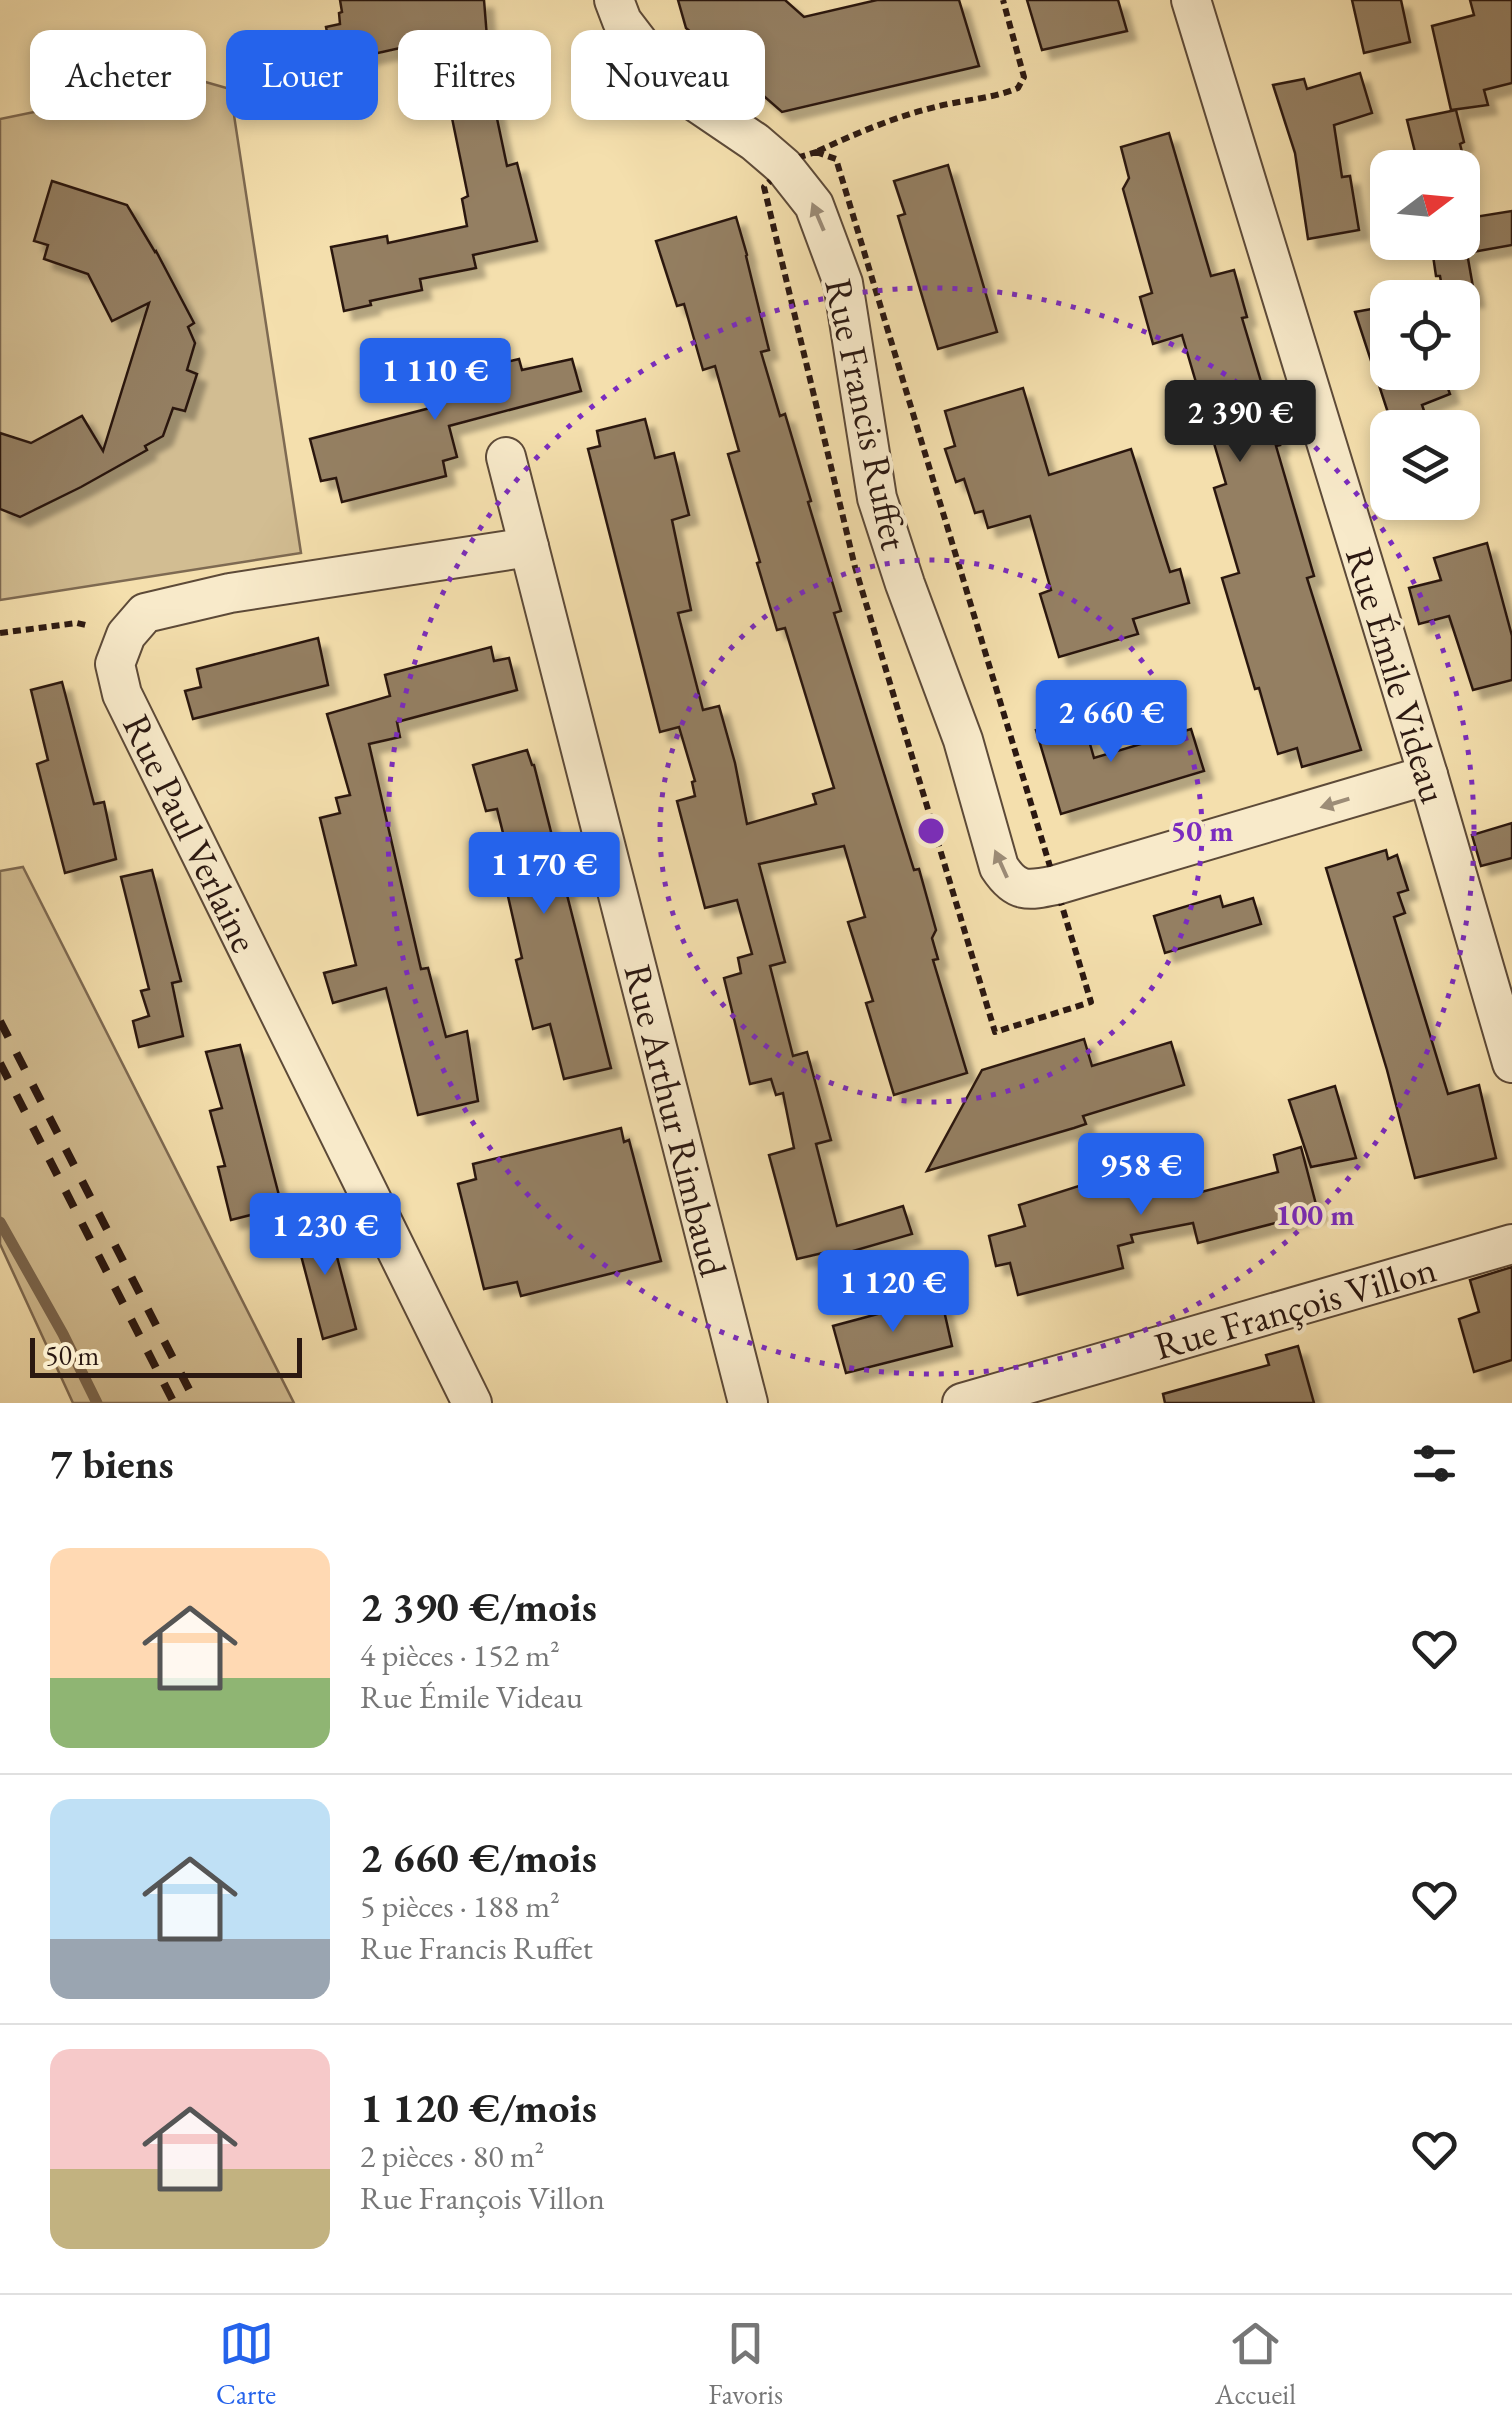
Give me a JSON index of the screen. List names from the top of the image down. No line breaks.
{"streets":{"street":["Rue Francis Ruffet","Rue Émile Videau","Rue Paul Verlaine","Rue Arthur Rimbaud","Rue François Villon"]},"crossings":[["Rue Francis Ruffet","Rue Émile Videau"]],"scale_bar":"50 m","north":"right","page":{"chip":["Acheter","Louer","Filtres","Nouveau"],"price":["1 110 €","2 390 €","2 660 €","1 170 €","958 €","1 230 €","1 120 €"],"scale":"50 m","heading":"7 biens","list":[{"name":"2 390 €/mois","note":"4 pièces · 152 m² · Rue Émile Videau"},{"name":"2 660 €/mois","note":"5 pièces · 188 m² · Rue Francis Ruffet"},{"name":"1 120 €/mois","note":"2 pièces · 80 m² · Rue François Villon"}],"tabs":["Carte","Favoris","Accueil"]},"rings":["50 m","100 m"]}
